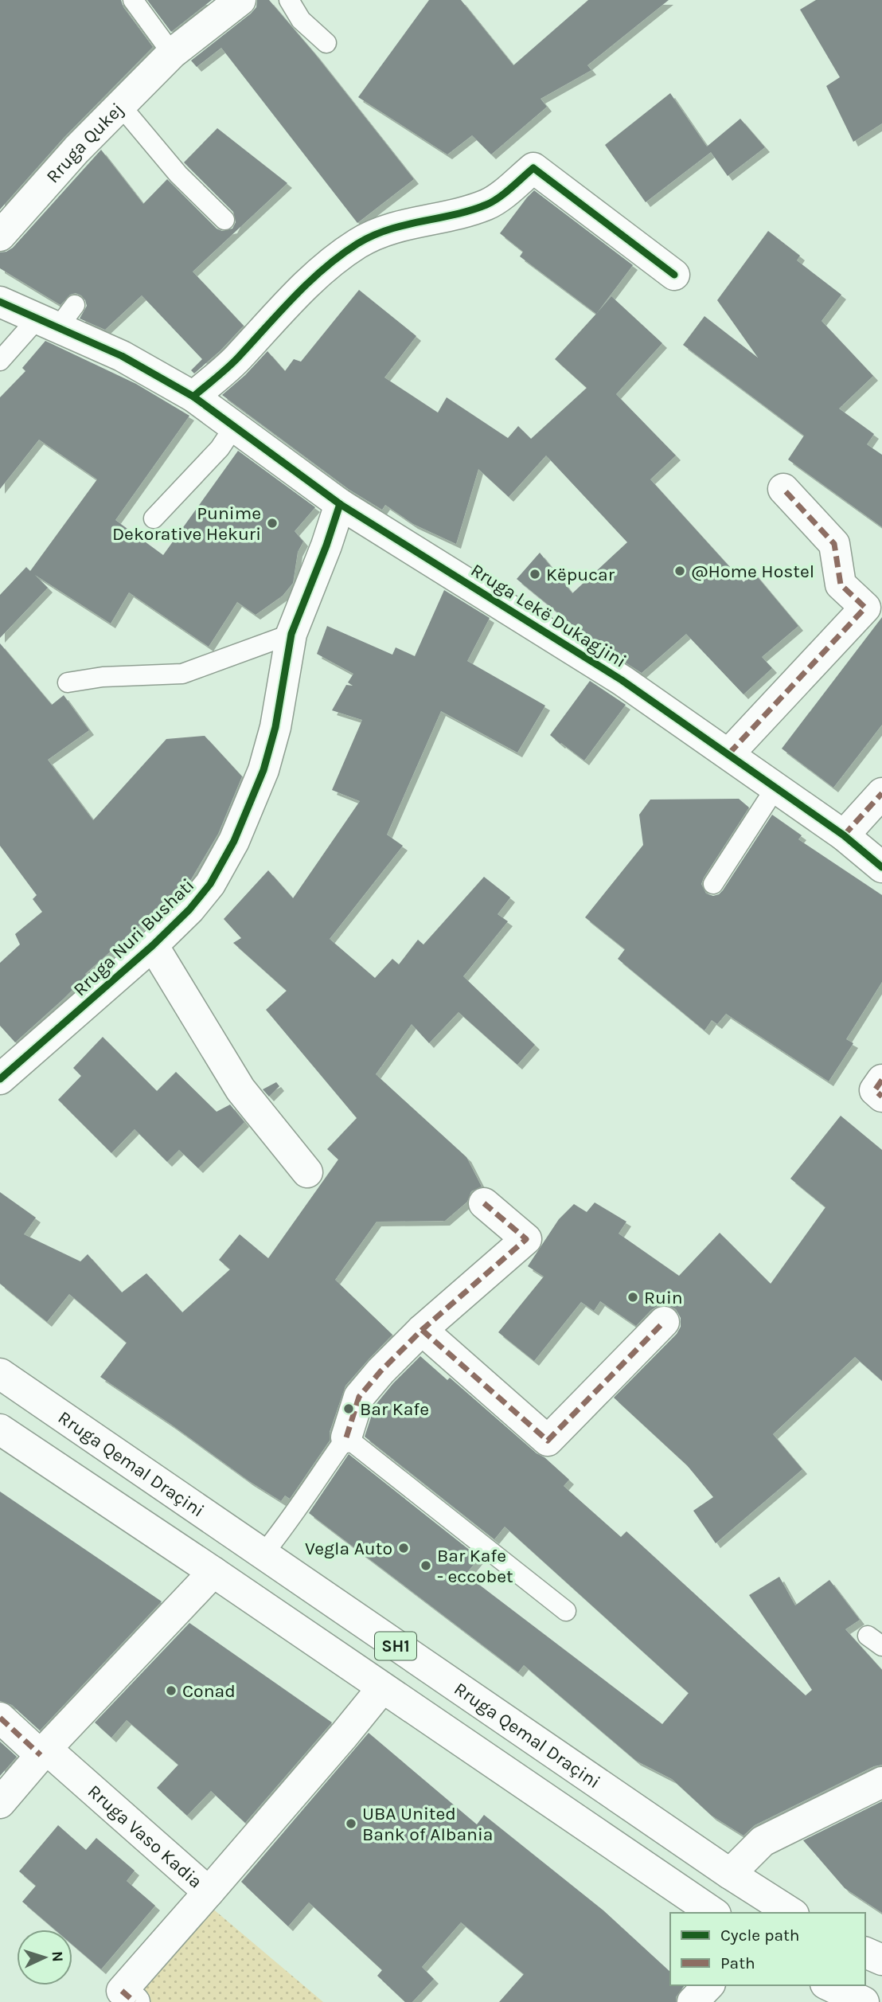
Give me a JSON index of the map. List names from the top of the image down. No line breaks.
{"streets":{"street":["Rruga Qukej","Rruga Lekë Dukagjini","Rruga Nuri Bushati","Rruga Qemal Draçini","SH1","Rruga Vaso Kadia"]},"crossings":[["Rruga Lekë Dukagjini","Rruga Nuri Bushati"]],"places":["Punime Dekorative Hekuri","@Home Hostel","Këpucar","Ruin","Bar Kafe","Vegla Auto","Bar Kafe - eccobet","Conad","UBA United Bank of Albania"],"legend":["Cycle path","Path"],"north":"right"}
